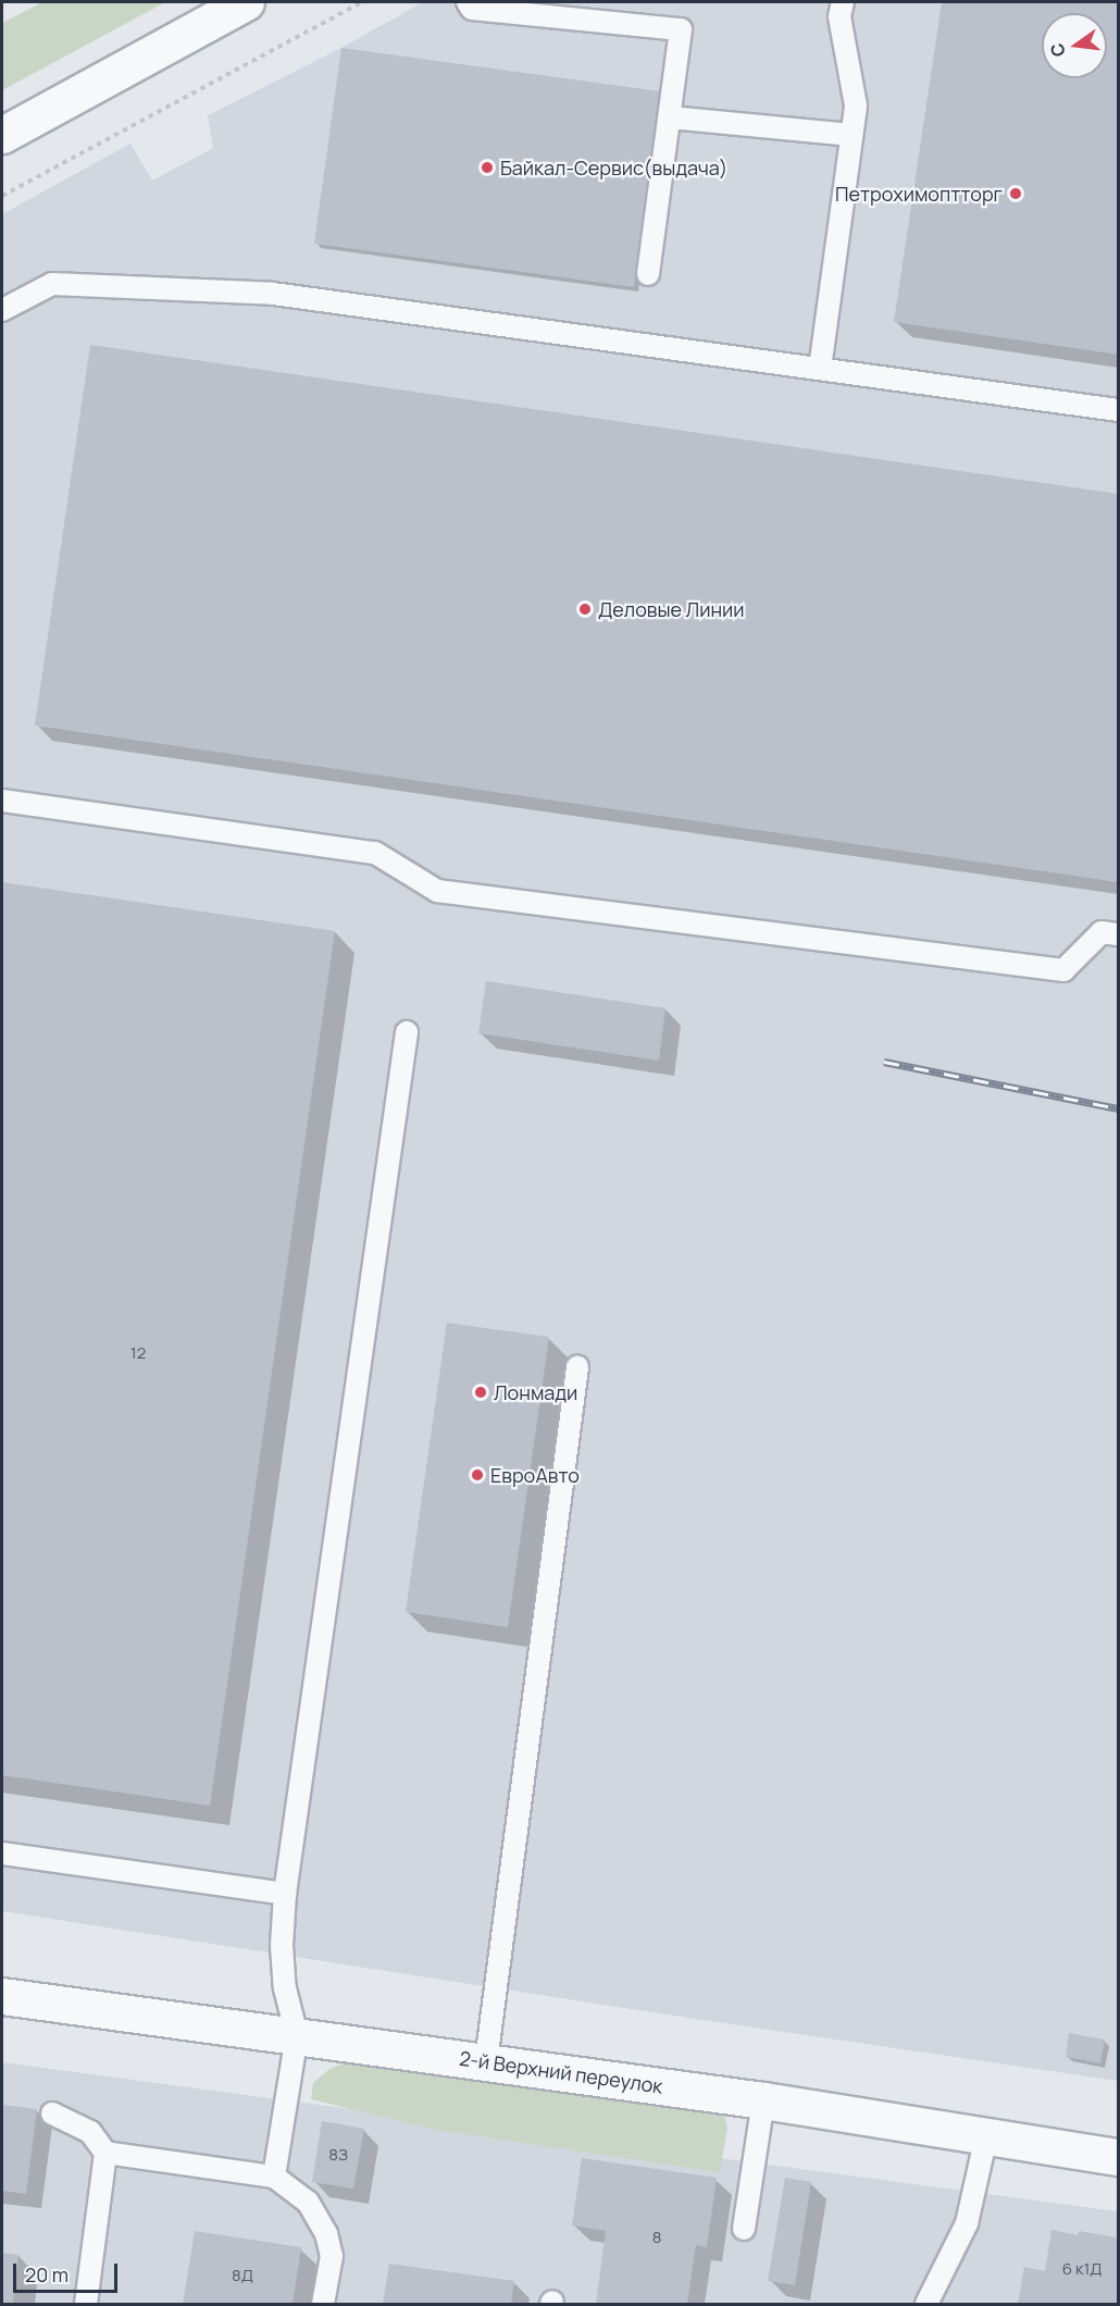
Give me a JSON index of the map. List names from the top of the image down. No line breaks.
{"streets":{"street":["2-й Верхний переулок"]},"places":["Байкал-Сервис(выдача)","Петрохимоптторг","Деловые Линии","Лонмади","ЕвроАвто"],"house_numbers":["12","8З","8","6 к1Д","8Д"],"scale_bar":"20 m","north":"left"}
